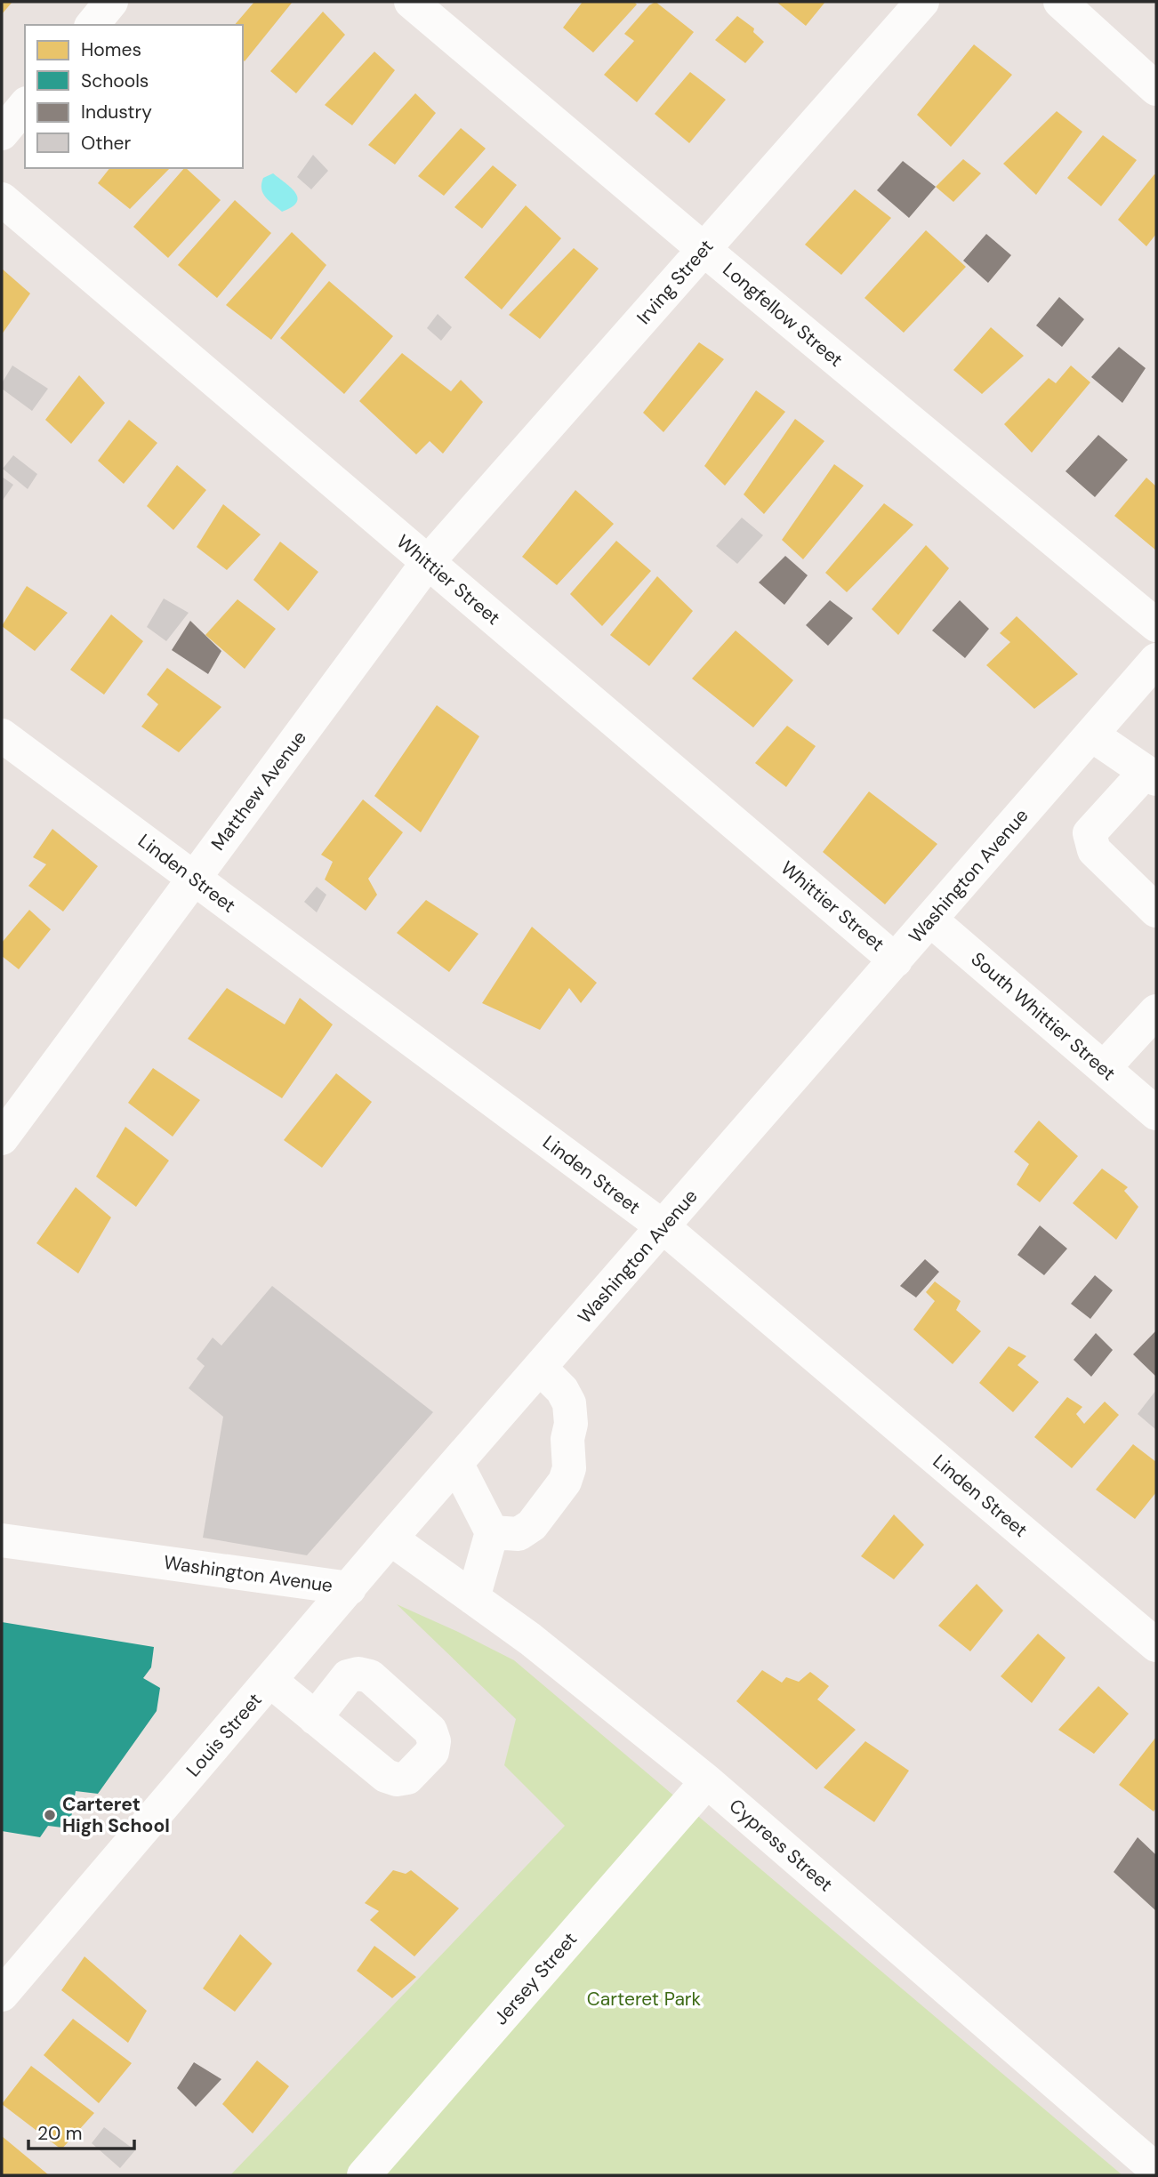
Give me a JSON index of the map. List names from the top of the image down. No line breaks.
{"streets":{"street":["Irving Street","Longfellow Street","Whittier Street","Matthew Avenue","Linden Street","Washington Avenue","South Whittier Street","Louis Street","Cypress Street","Jersey Street"]},"crossings":[["Irving Street","Longfellow Street"],["Irving Street","Whittier Street"],["Irving Street","Matthew Avenue"],["Whittier Street","Matthew Avenue"],["Whittier Street","Washington Avenue"],["Matthew Avenue","Linden Street"],["Linden Street","Washington Avenue"],["Washington Avenue","South Whittier Street"],["Washington Avenue","Louis Street"],["Washington Avenue","Cypress Street"],["Cypress Street","Jersey Street"]],"parks":["Carteret Park"],"places":["Carteret High School"],"legend":["Homes","Schools","Industry","Other"],"scale_bar":"20 m"}
